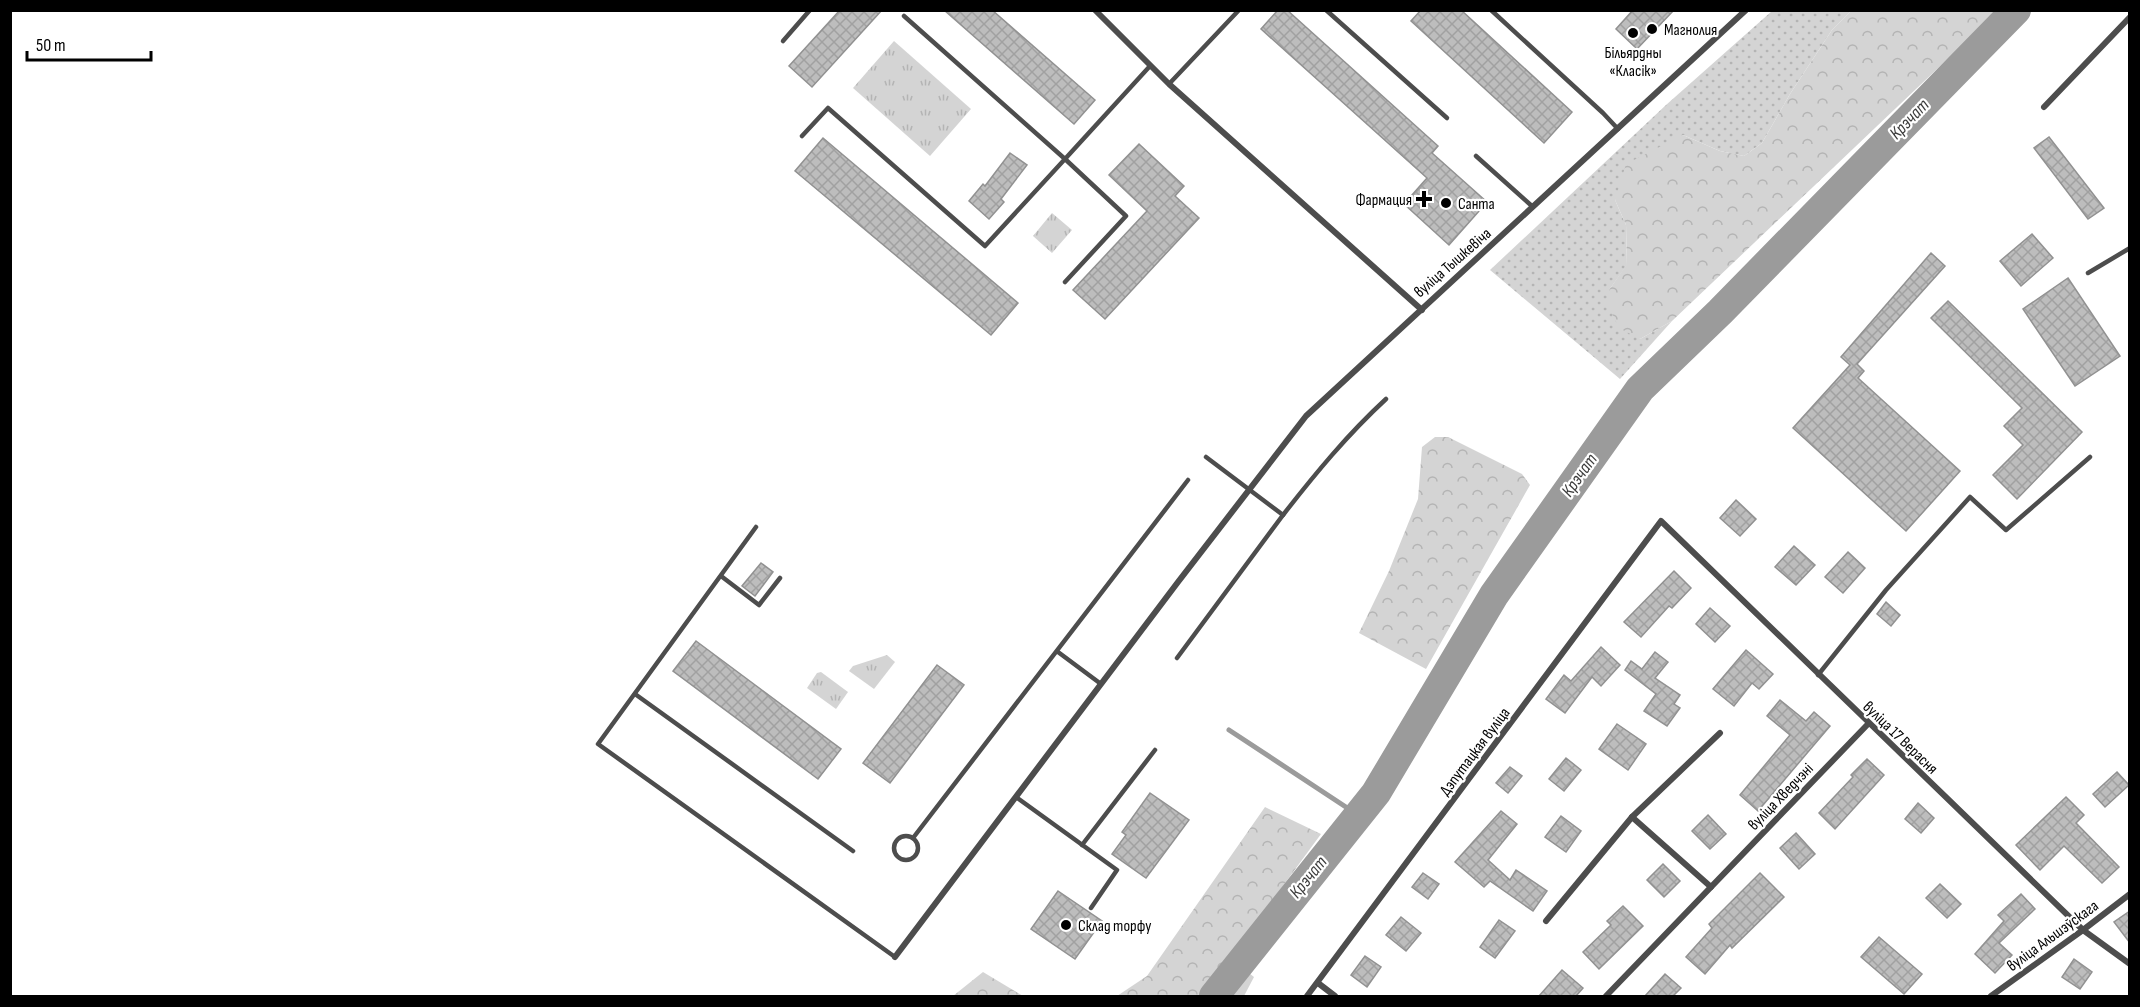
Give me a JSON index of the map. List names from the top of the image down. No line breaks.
{"streets":{"street":["вуліца Тышкевіча","вуліца 17 Верасня","Дэпутацкая вуліца","вуліца Хведчэні","вуліца Альшэўскага"]},"crossings":[["вуліца 17 Верасня","Дэпутацкая вуліца"],["вуліца 17 Верасня","вуліца Хведчэні"],["вуліца 17 Верасня","вуліца Альшэўскага"]],"water":["Крэчат"],"places":{"other":["Магнолия","Більярдны «Класік»","Санта","Склад торфу"],"health":["Фармация"]},"scale_bar":"50 m"}
